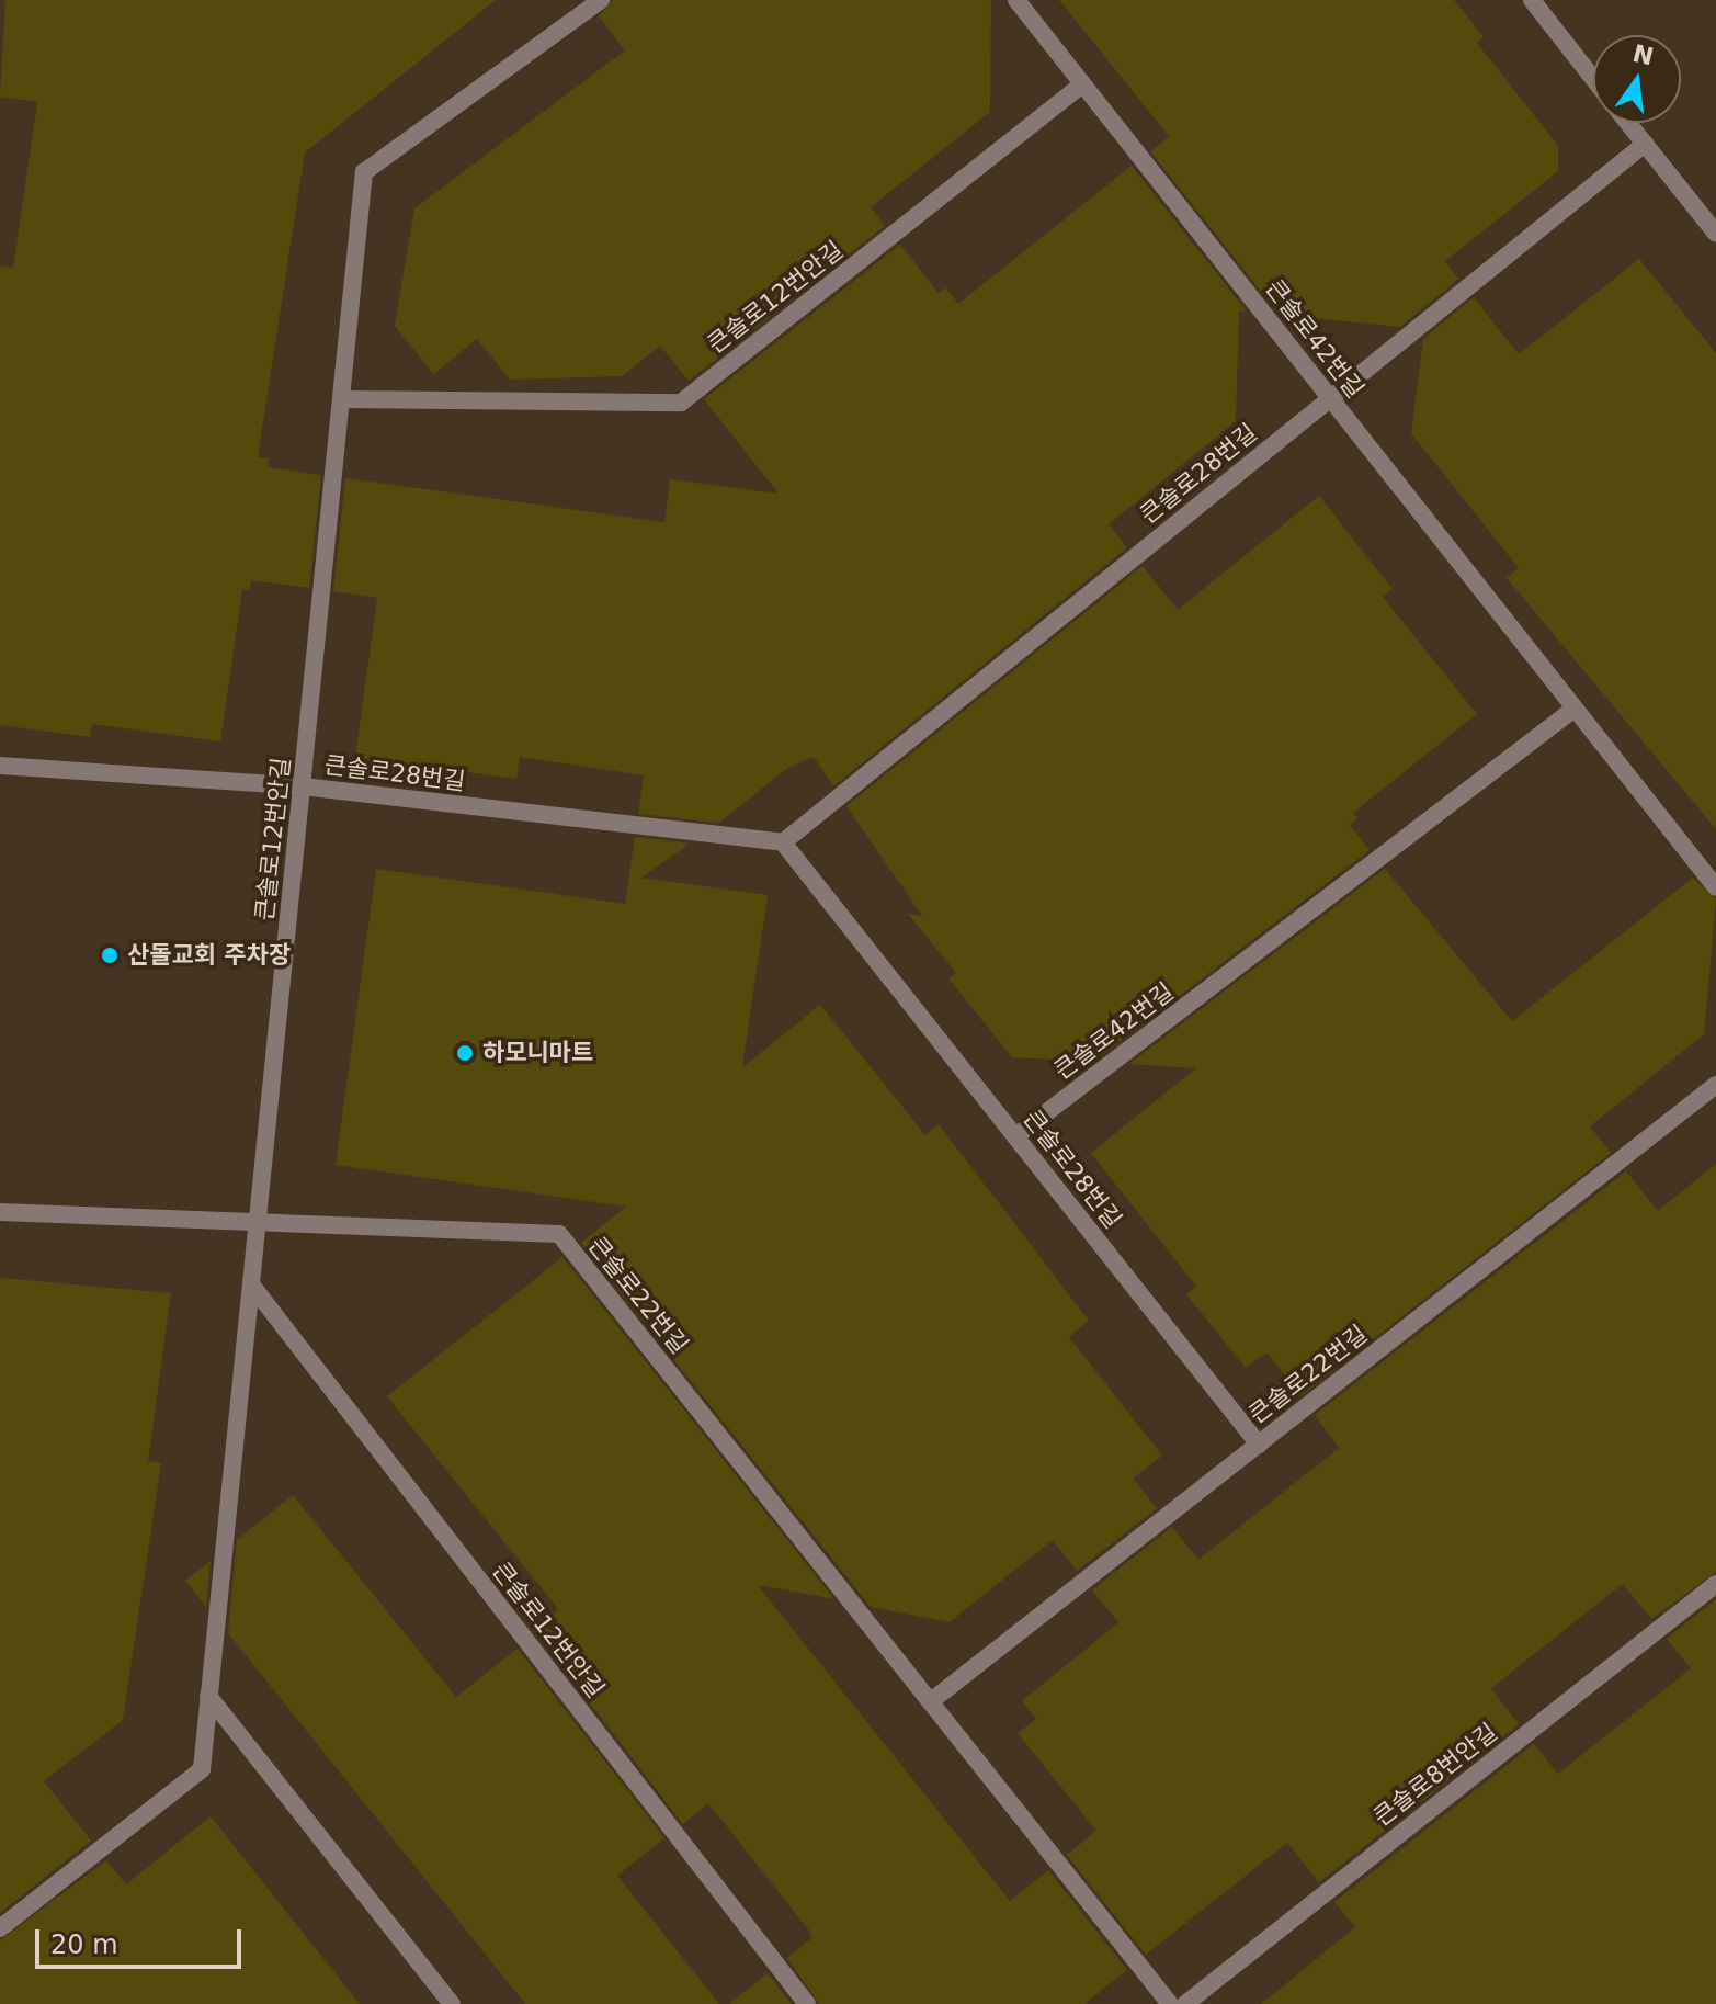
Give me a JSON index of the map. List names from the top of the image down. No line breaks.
{"streets":{"street":["큰솔로12번안길","큰솔로42번길","큰솔로28번길","큰솔로22번길","큰솔로8번안길"]},"crossings":[["큰솔로12번안길","큰솔로42번길"],["큰솔로12번안길","큰솔로28번길"],["큰솔로12번안길","큰솔로22번길"],["큰솔로42번길","큰솔로28번길"],["큰솔로28번길","큰솔로22번길"]],"places":["산돌교회 주차장","하모니마트"],"scale_bar":"20 m","north":"top"}
